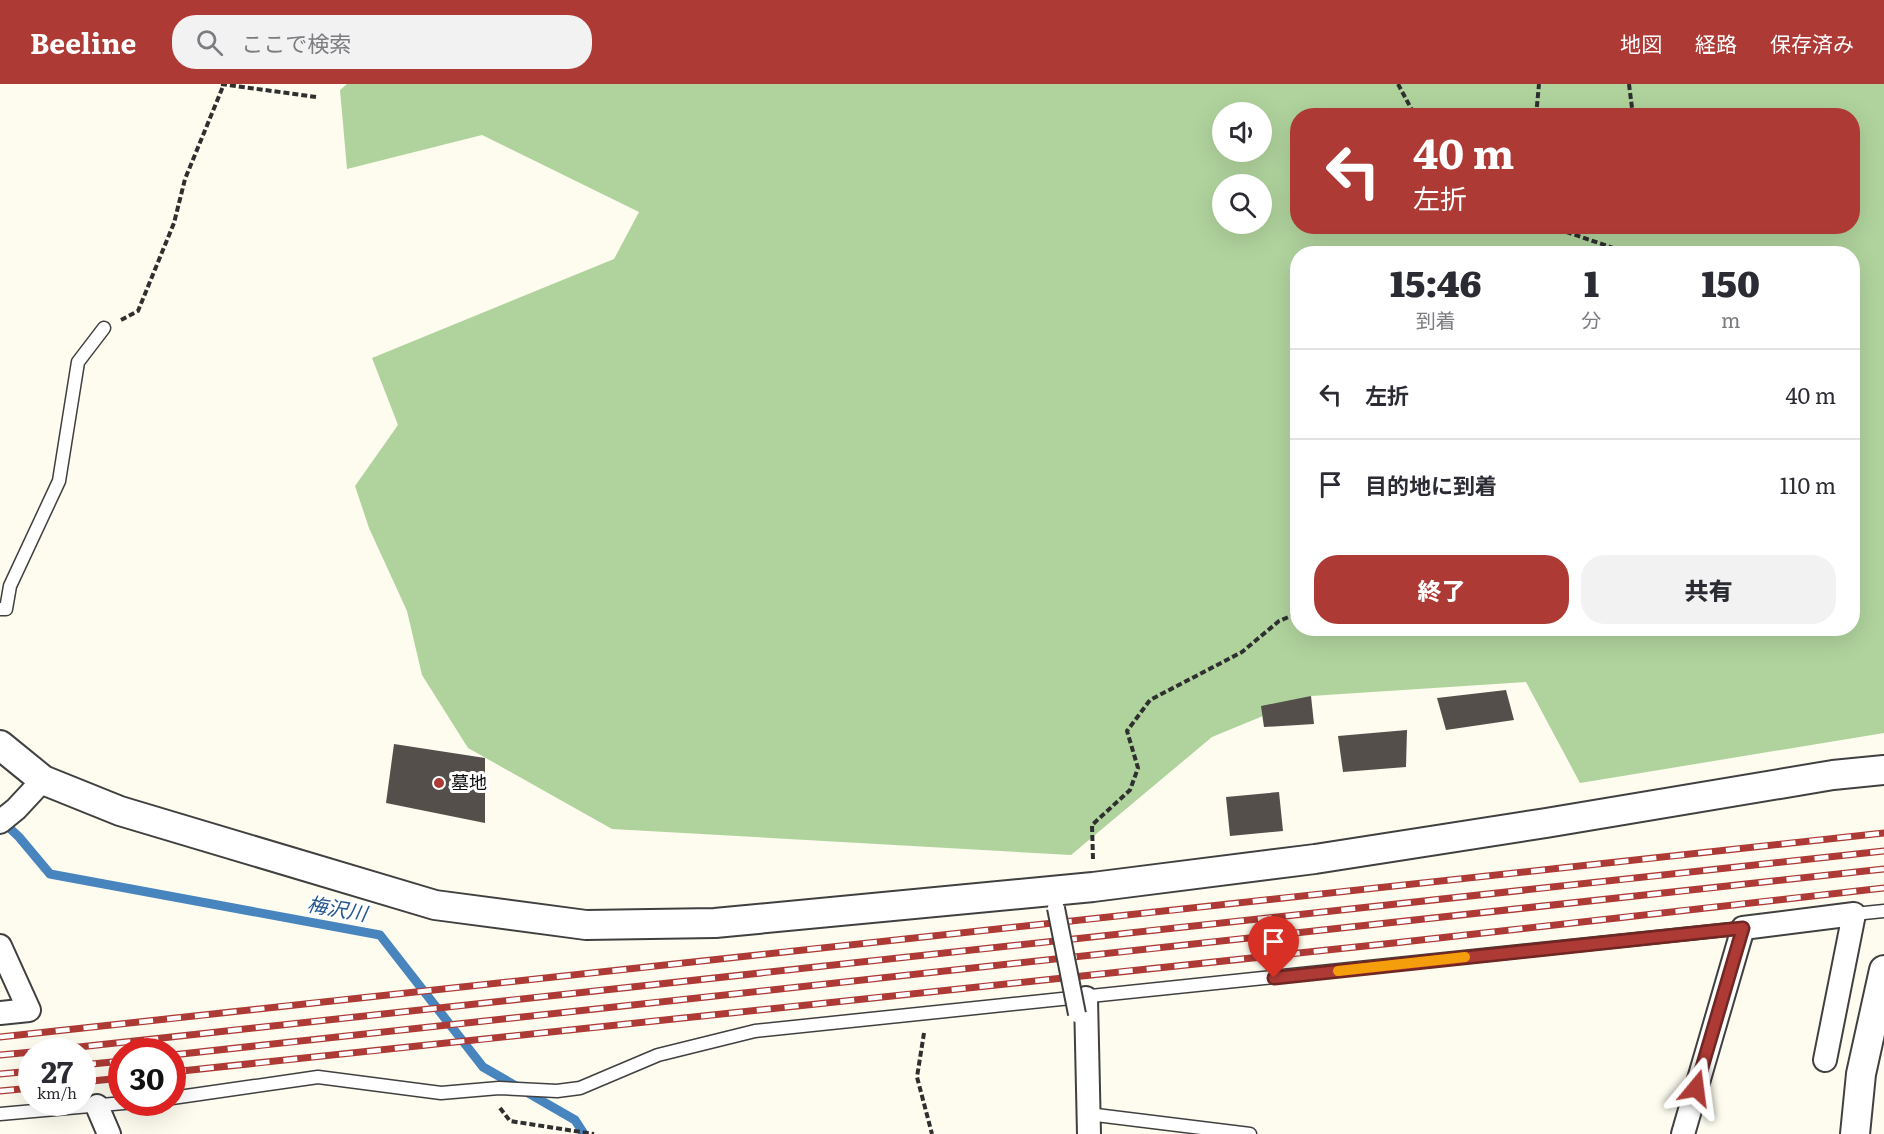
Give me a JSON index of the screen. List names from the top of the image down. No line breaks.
{"water":["梅沢川"],"places":["墓地"],"page":{"header":"Beeline","search":"ここで検索","nav":["地図","経路","保存済み"],"turn":["40 m","左折"],"eta":["15:46","到着","1","分","150","m"],"list":[{"name":"左折","value":"40 m"},{"name":"目的地に到着","value":"110 m"}],"buttons":["終了","共有"],"speed":"27 km/h","limit":"30"}}
